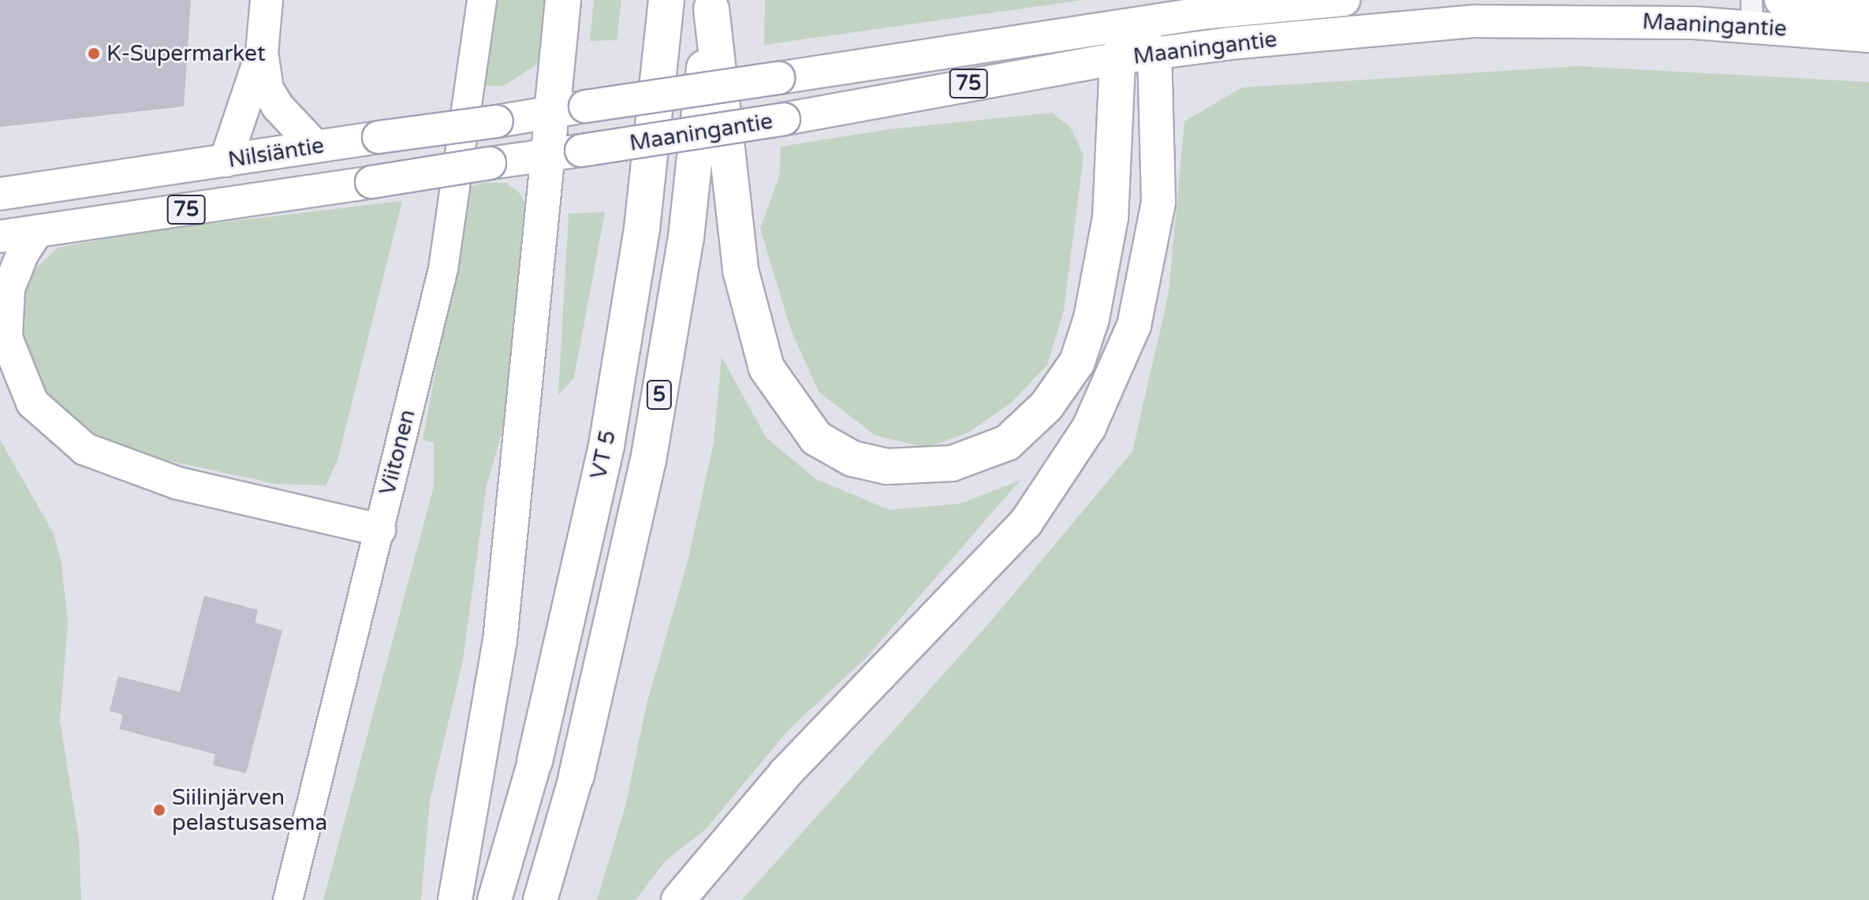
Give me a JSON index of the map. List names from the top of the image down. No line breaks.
{"streets":{"highway":["5","VT 5"],"main road":["Maaningantie","75","Nilsiäntie","Viitonen"]},"crossings":[["Maaningantie","Nilsiäntie"]],"places":["K-Supermarket","Siilinjärven pelastusasema"]}
